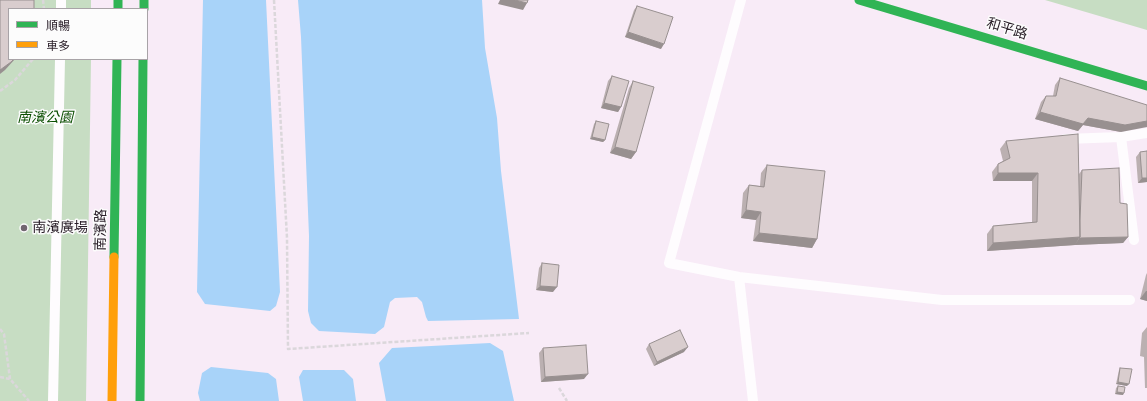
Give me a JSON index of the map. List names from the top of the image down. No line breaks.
{"streets":{"main road":["和平路","南濱路"]},"parks":["南濱公園"],"places":["南濱廣場"],"legend":["順暢","車多"]}
